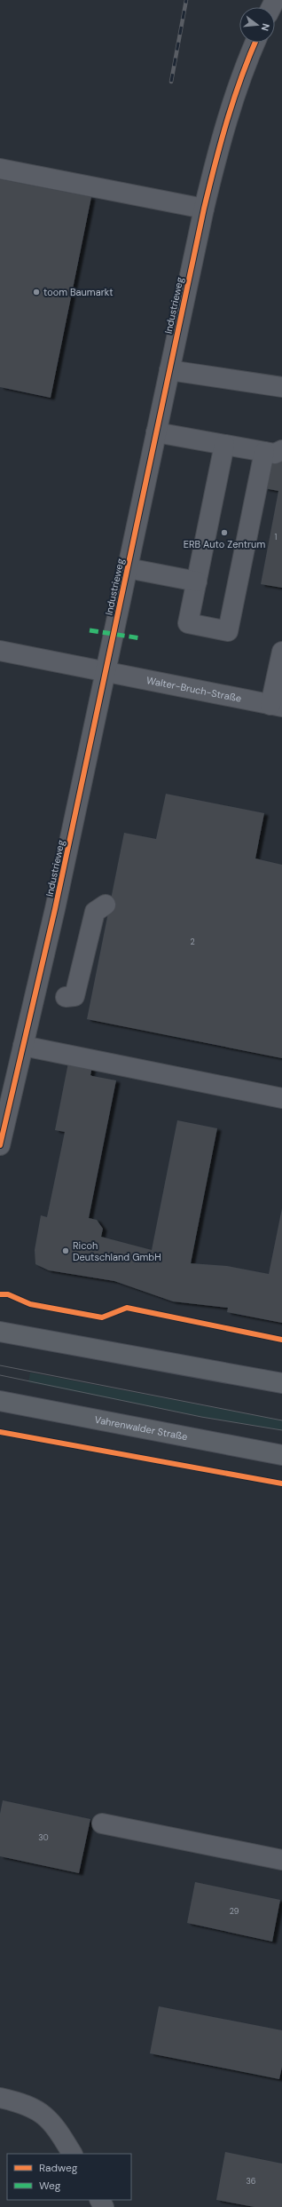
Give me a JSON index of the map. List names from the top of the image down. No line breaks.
{"streets":{"main road":["Vahrenwalder Straße"],"street":["Industrieweg","Walter-Bruch-Straße"]},"crossings":[["Industrieweg","Walter-Bruch-Straße"]],"places":["toom Baumarkt","ERB Auto Zentrum","Ricoh Deutschland GmbH"],"house_numbers":["1","2","30","29","36"],"legend":["Radweg","Weg"],"north":"right"}
